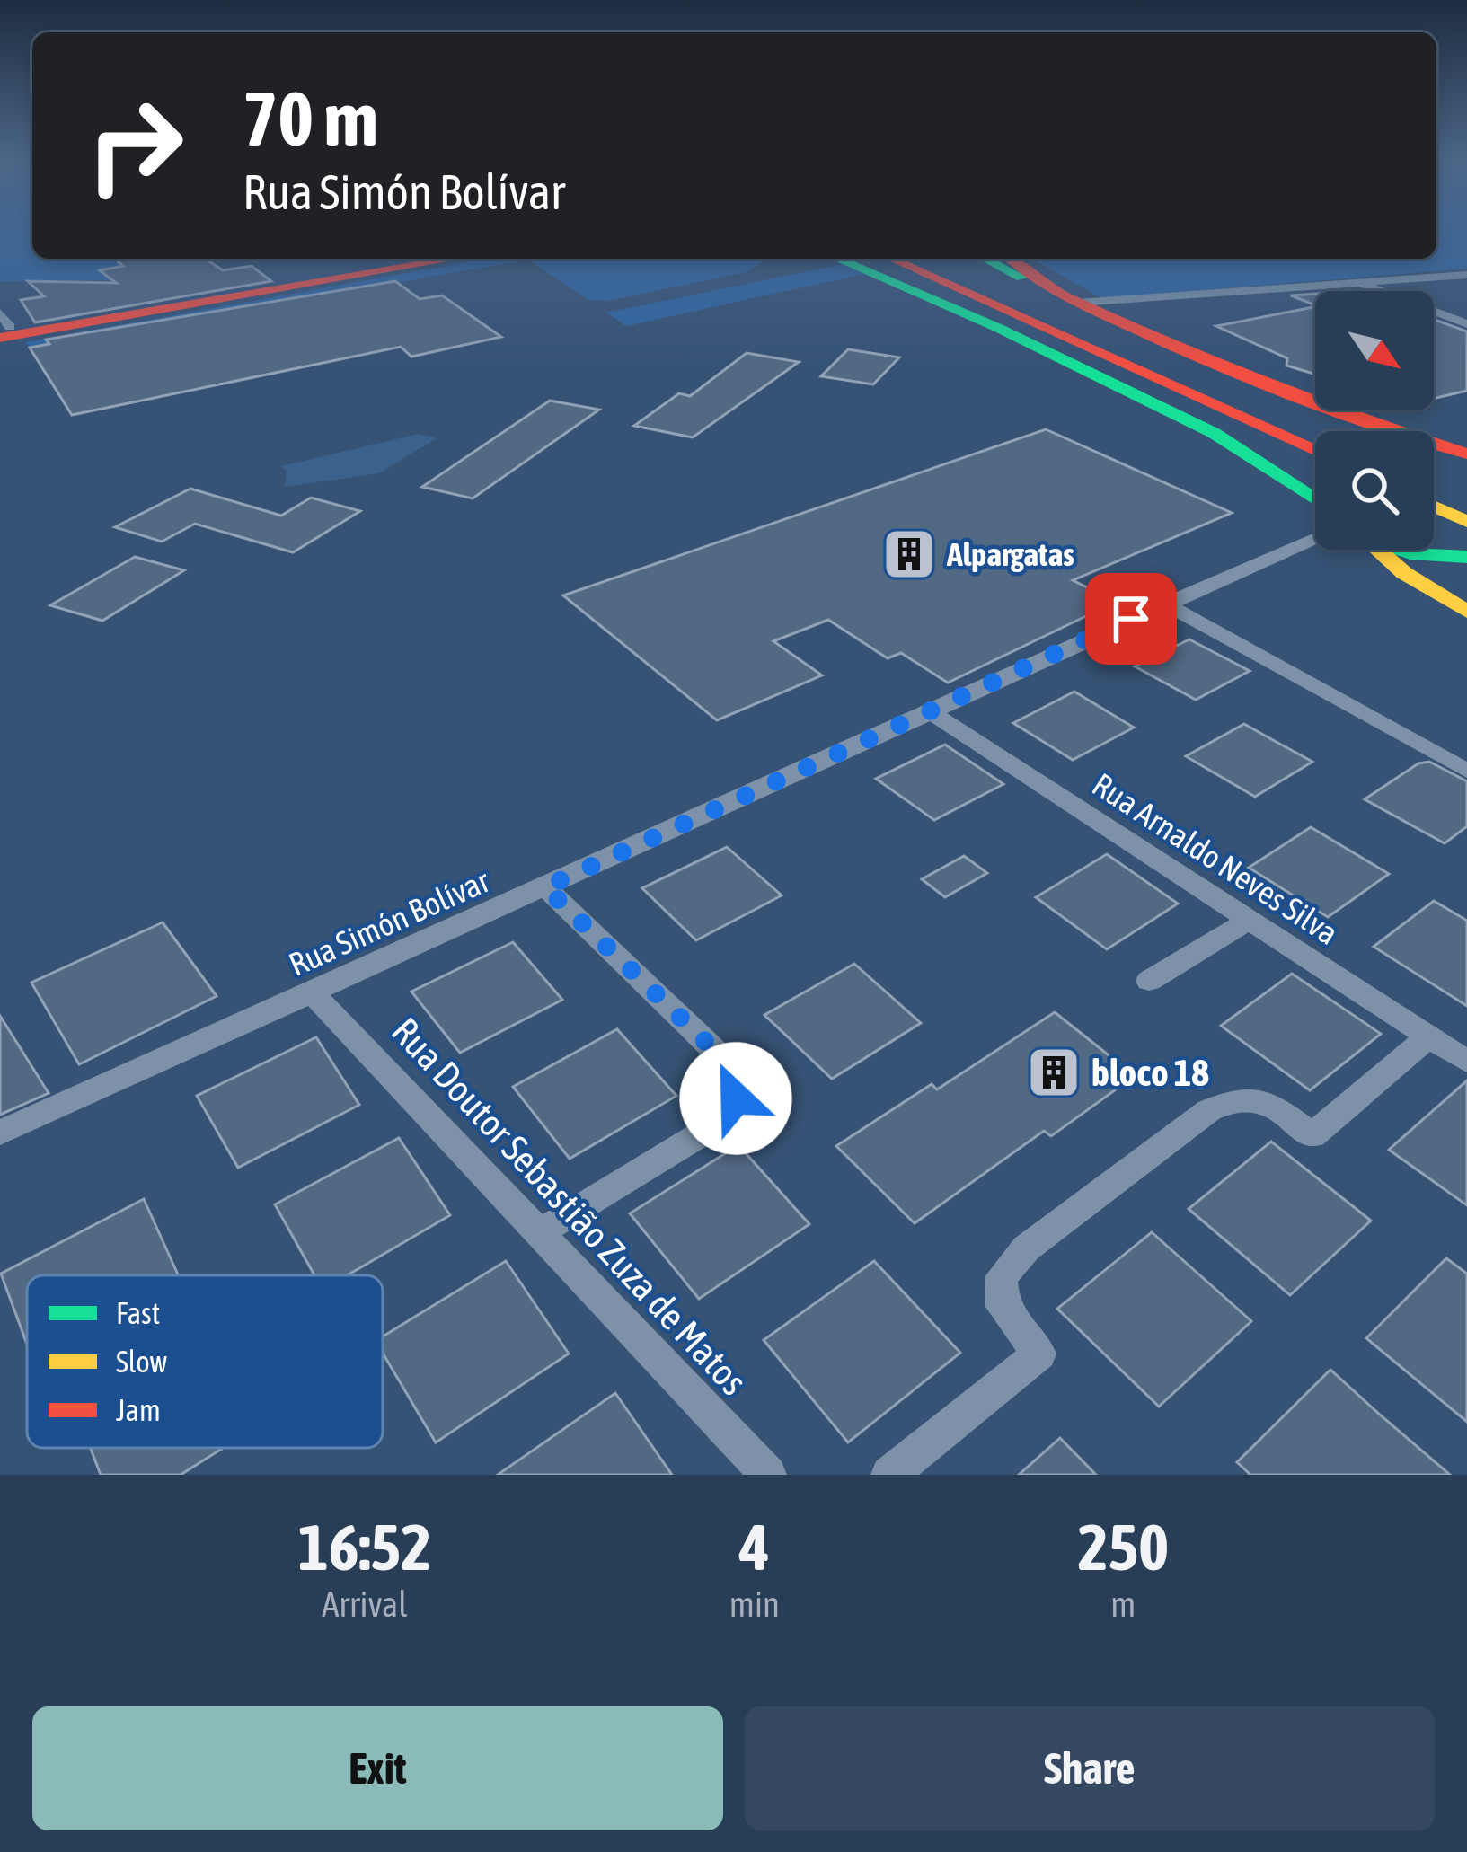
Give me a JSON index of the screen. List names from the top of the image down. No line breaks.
{"streets":{"street":["Rua Arnaldo Neves Silva","Rua Simón Bolívar","Rua Doutor Sebastião Zuza de Matos"]},"crossings":[["Rua Arnaldo Neves Silva","Rua Simón Bolívar"],["Rua Simón Bolívar","Rua Doutor Sebastião Zuza de Matos"]],"places":{"building":["Alpargatas","bloco 18"]},"legend":["Fast","Slow","Jam"],"north":"bottom right","page":{"turn":["70 m","Rua Simón Bolívar"],"eta":["16:52","Arrival","4","min","250","m"],"buttons":["Exit","Share"]}}
